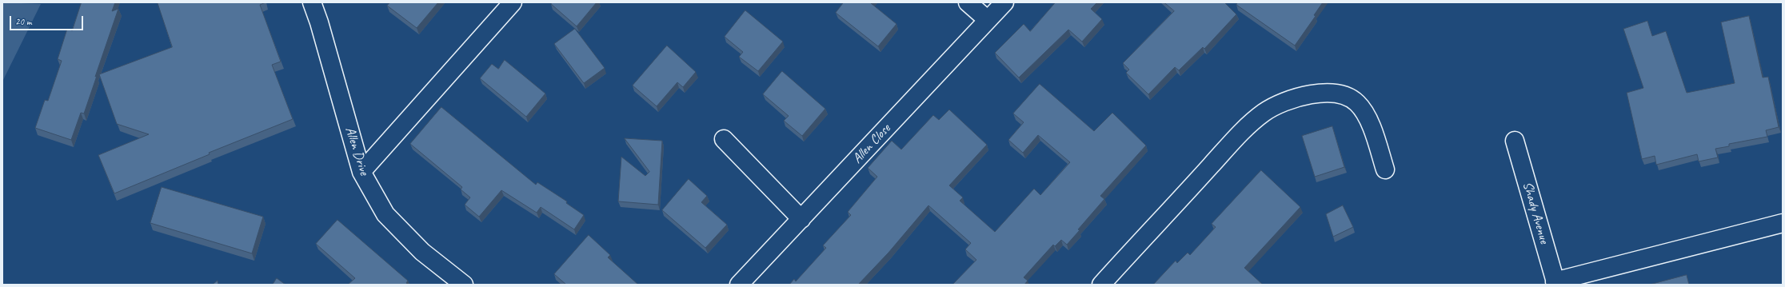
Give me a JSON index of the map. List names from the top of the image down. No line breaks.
{"streets":{"street":["Allen Close","Allen Drive","Shady Avenue"]},"scale_bar":"20 m"}
